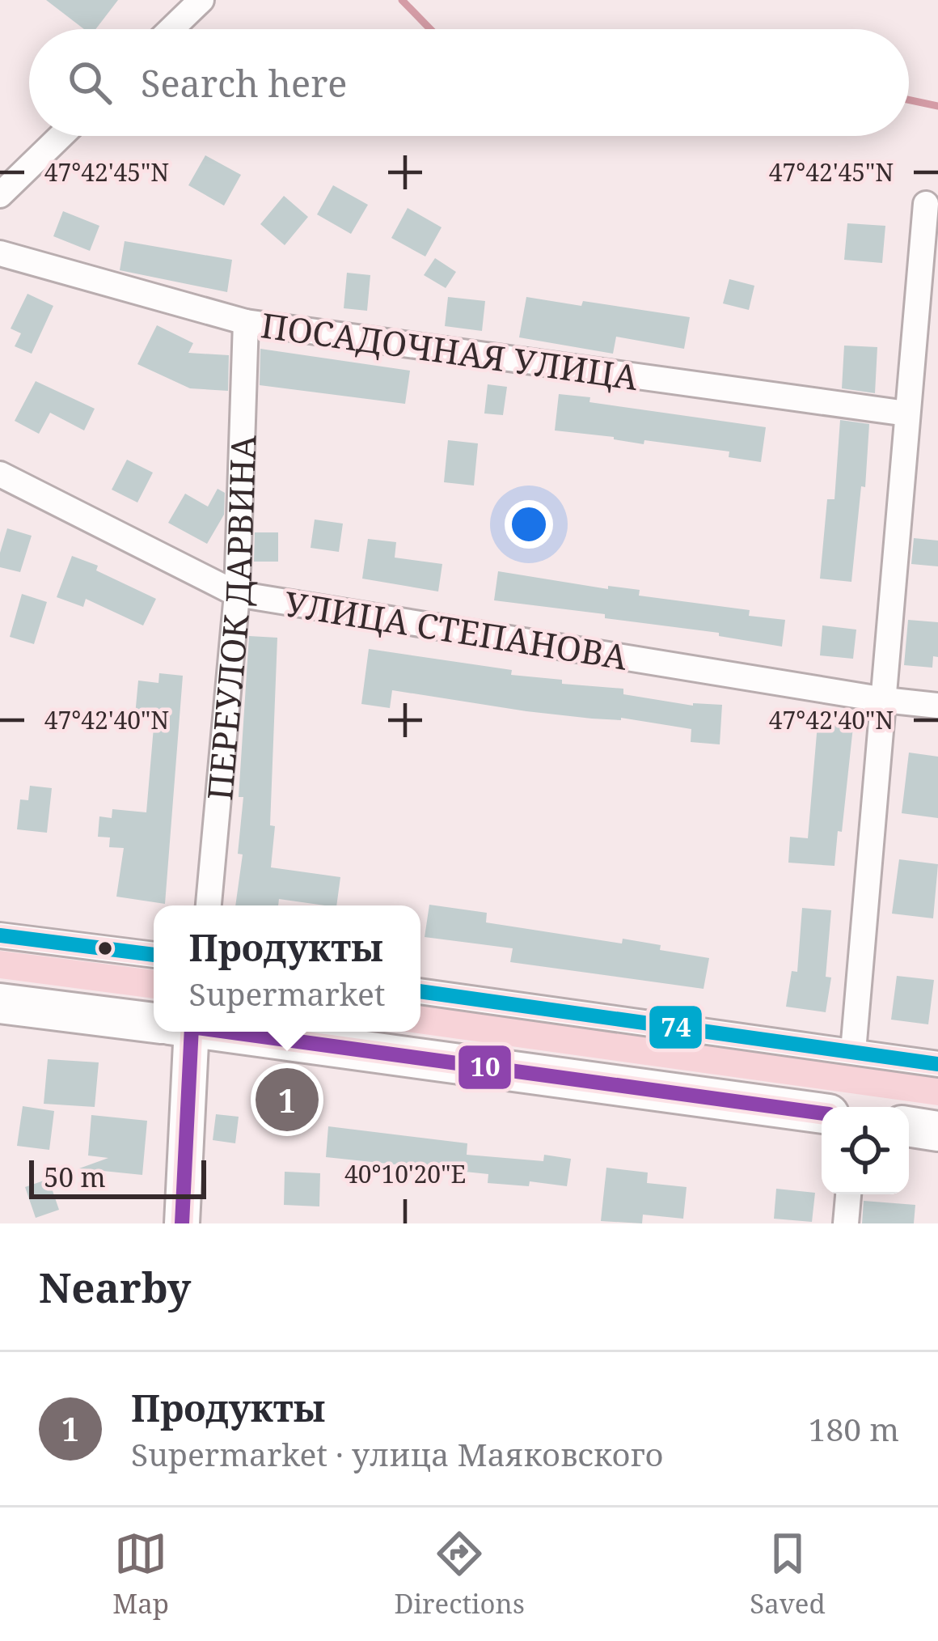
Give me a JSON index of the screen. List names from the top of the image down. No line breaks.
{"streets":{"street":["ПОСАДОЧНАЯ УЛИЦА","ПЕРЕУЛОК ДАРВИНА","УЛИЦА СТЕПАНОВА"]},"crossings":[["ПОСАДОЧНАЯ УЛИЦА","ПЕРЕУЛОК ДАРВИНА"],["ПЕРЕУЛОК ДАРВИНА","УЛИЦА СТЕПАНОВА"]],"lines":["transit line 74","transit line 10"],"scale_bar":"50 m","page":{"search":"Search here","popup":["Продукты","Supermarket"],"pins":"1","scale":"50 m","heading":"Nearby","list":[{"mark":"1","name":"Продукты","note":"Supermarket · улица Маяковского","value":"180 m"}],"nav":["Map","Directions","Saved"]},"coordinates":["47°42'45\"N","47°42'40\"N","40°10'20\"E"]}
